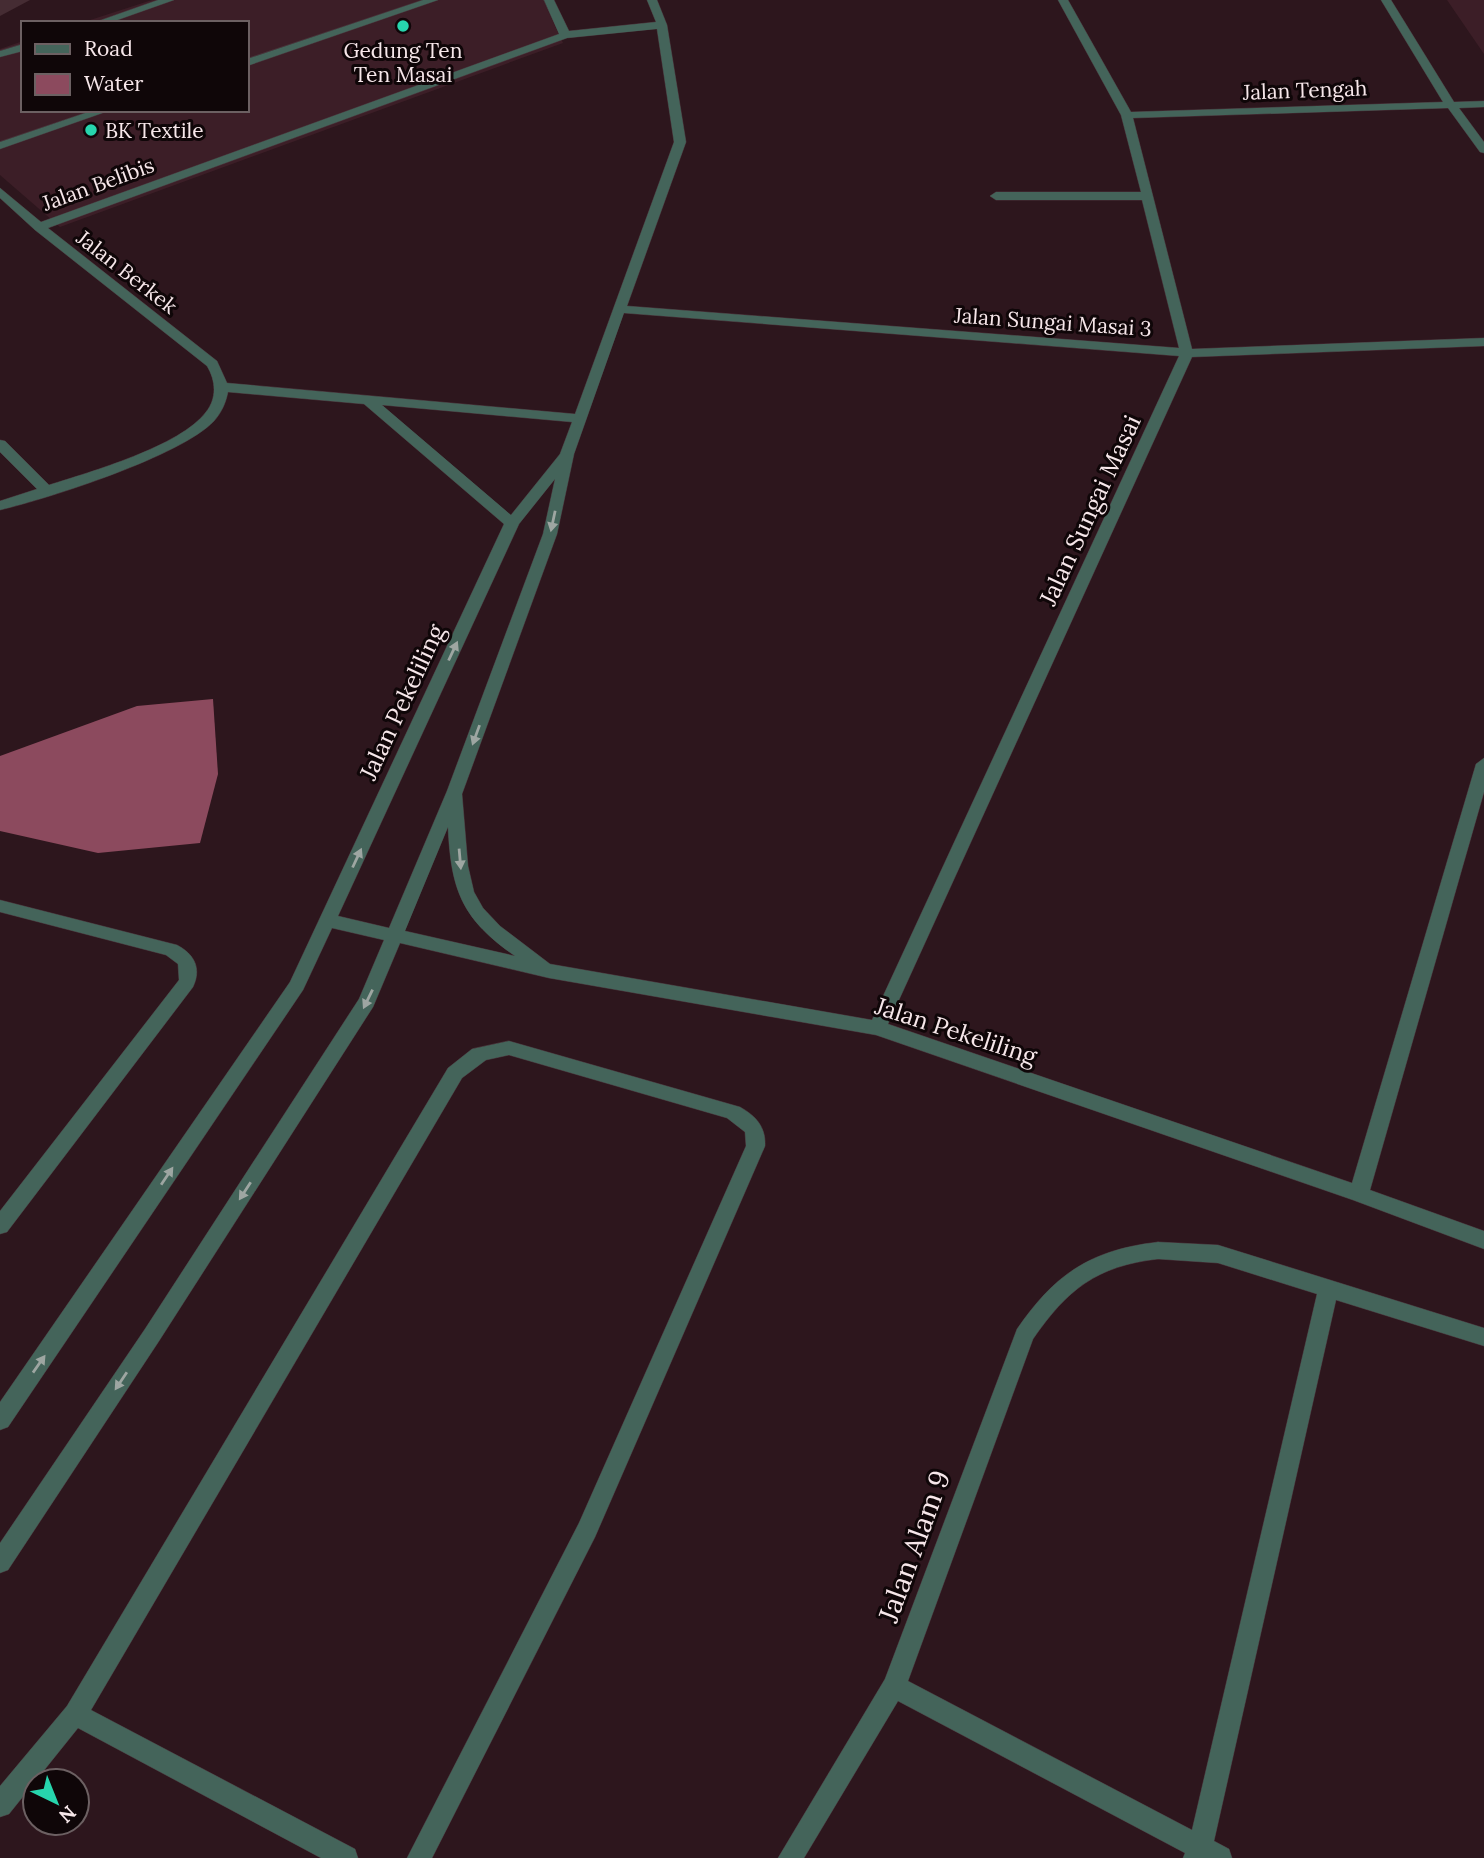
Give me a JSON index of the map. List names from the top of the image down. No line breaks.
{"streets":{"street":["Jalan Tengah","Jalan Belibis","Jalan Berkek","Jalan Sungai Masai 3","Jalan Sungai Masai","Jalan Pekeliling","Jalan Alam 9"]},"crossings":[["Jalan Belibis","Jalan Berkek"],["Jalan Belibis","Jalan Pekeliling"],["Jalan Sungai Masai 3","Jalan Sungai Masai"],["Jalan Sungai Masai 3","Jalan Pekeliling"],["Jalan Sungai Masai","Jalan Pekeliling"]],"places":["Gedung Ten Ten Masai","BK Textile"],"legend":["Road","Water"],"north":"bottom right"}
